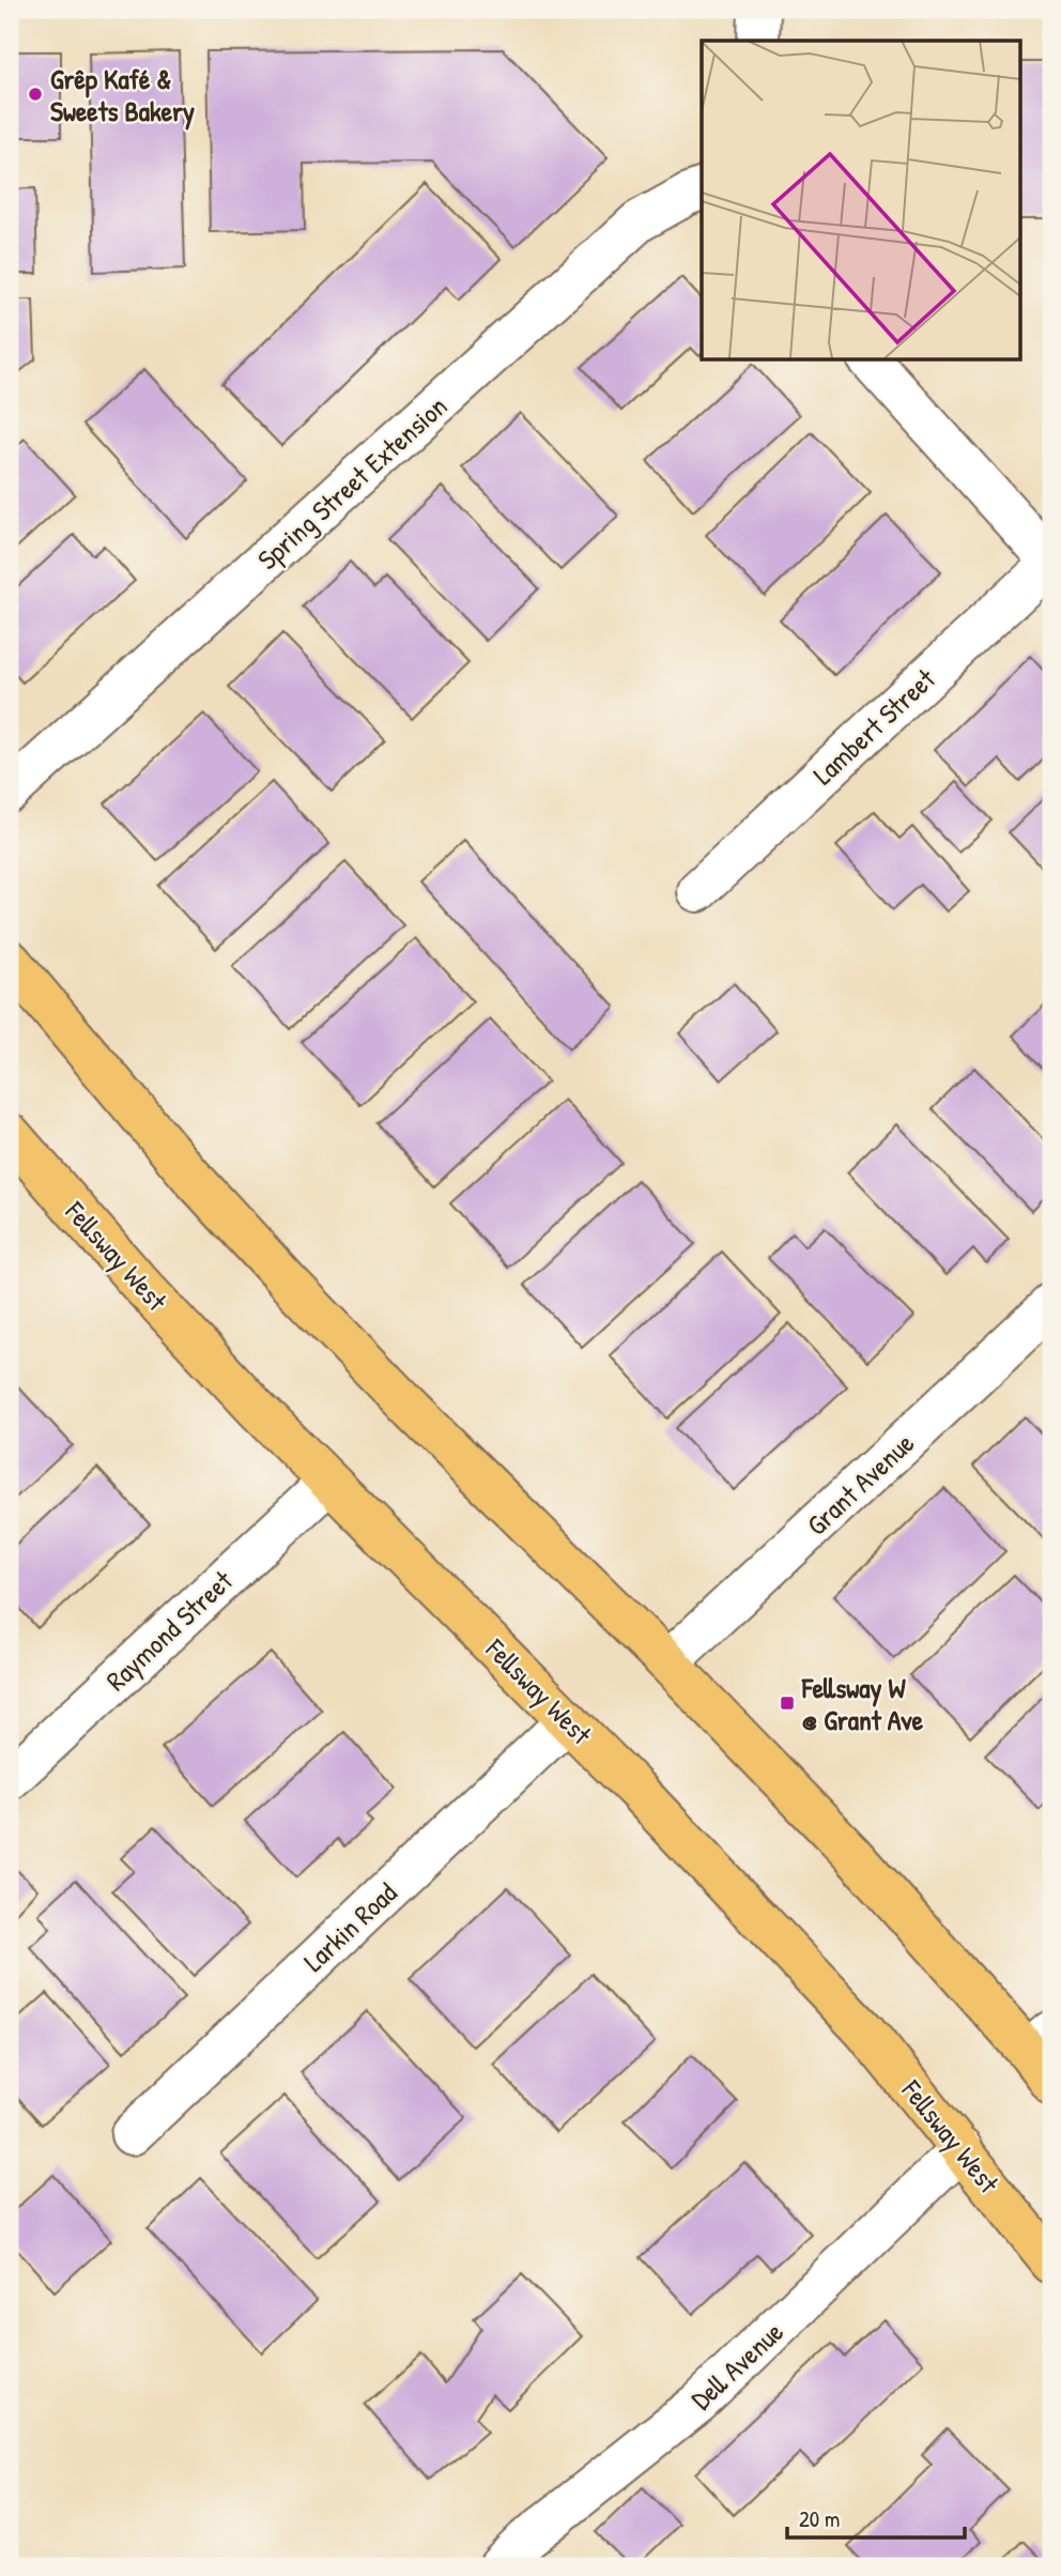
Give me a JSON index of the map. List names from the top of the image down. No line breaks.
{"streets":{"main road":["Fellsway West"],"street":["Spring Street Extension","Lambert Street","Grant Avenue","Raymond Street","Larkin Road","Dell Avenue"]},"crossings":[["Fellsway West","Raymond Street"],["Fellsway West","Larkin Road"],["Fellsway West","Dell Avenue"]],"places":{"other":["Grêp Kafé & Sweets Bakery"],"transit":["Fellsway W @ Grant Ave"]},"scale_bar":"20 m"}
